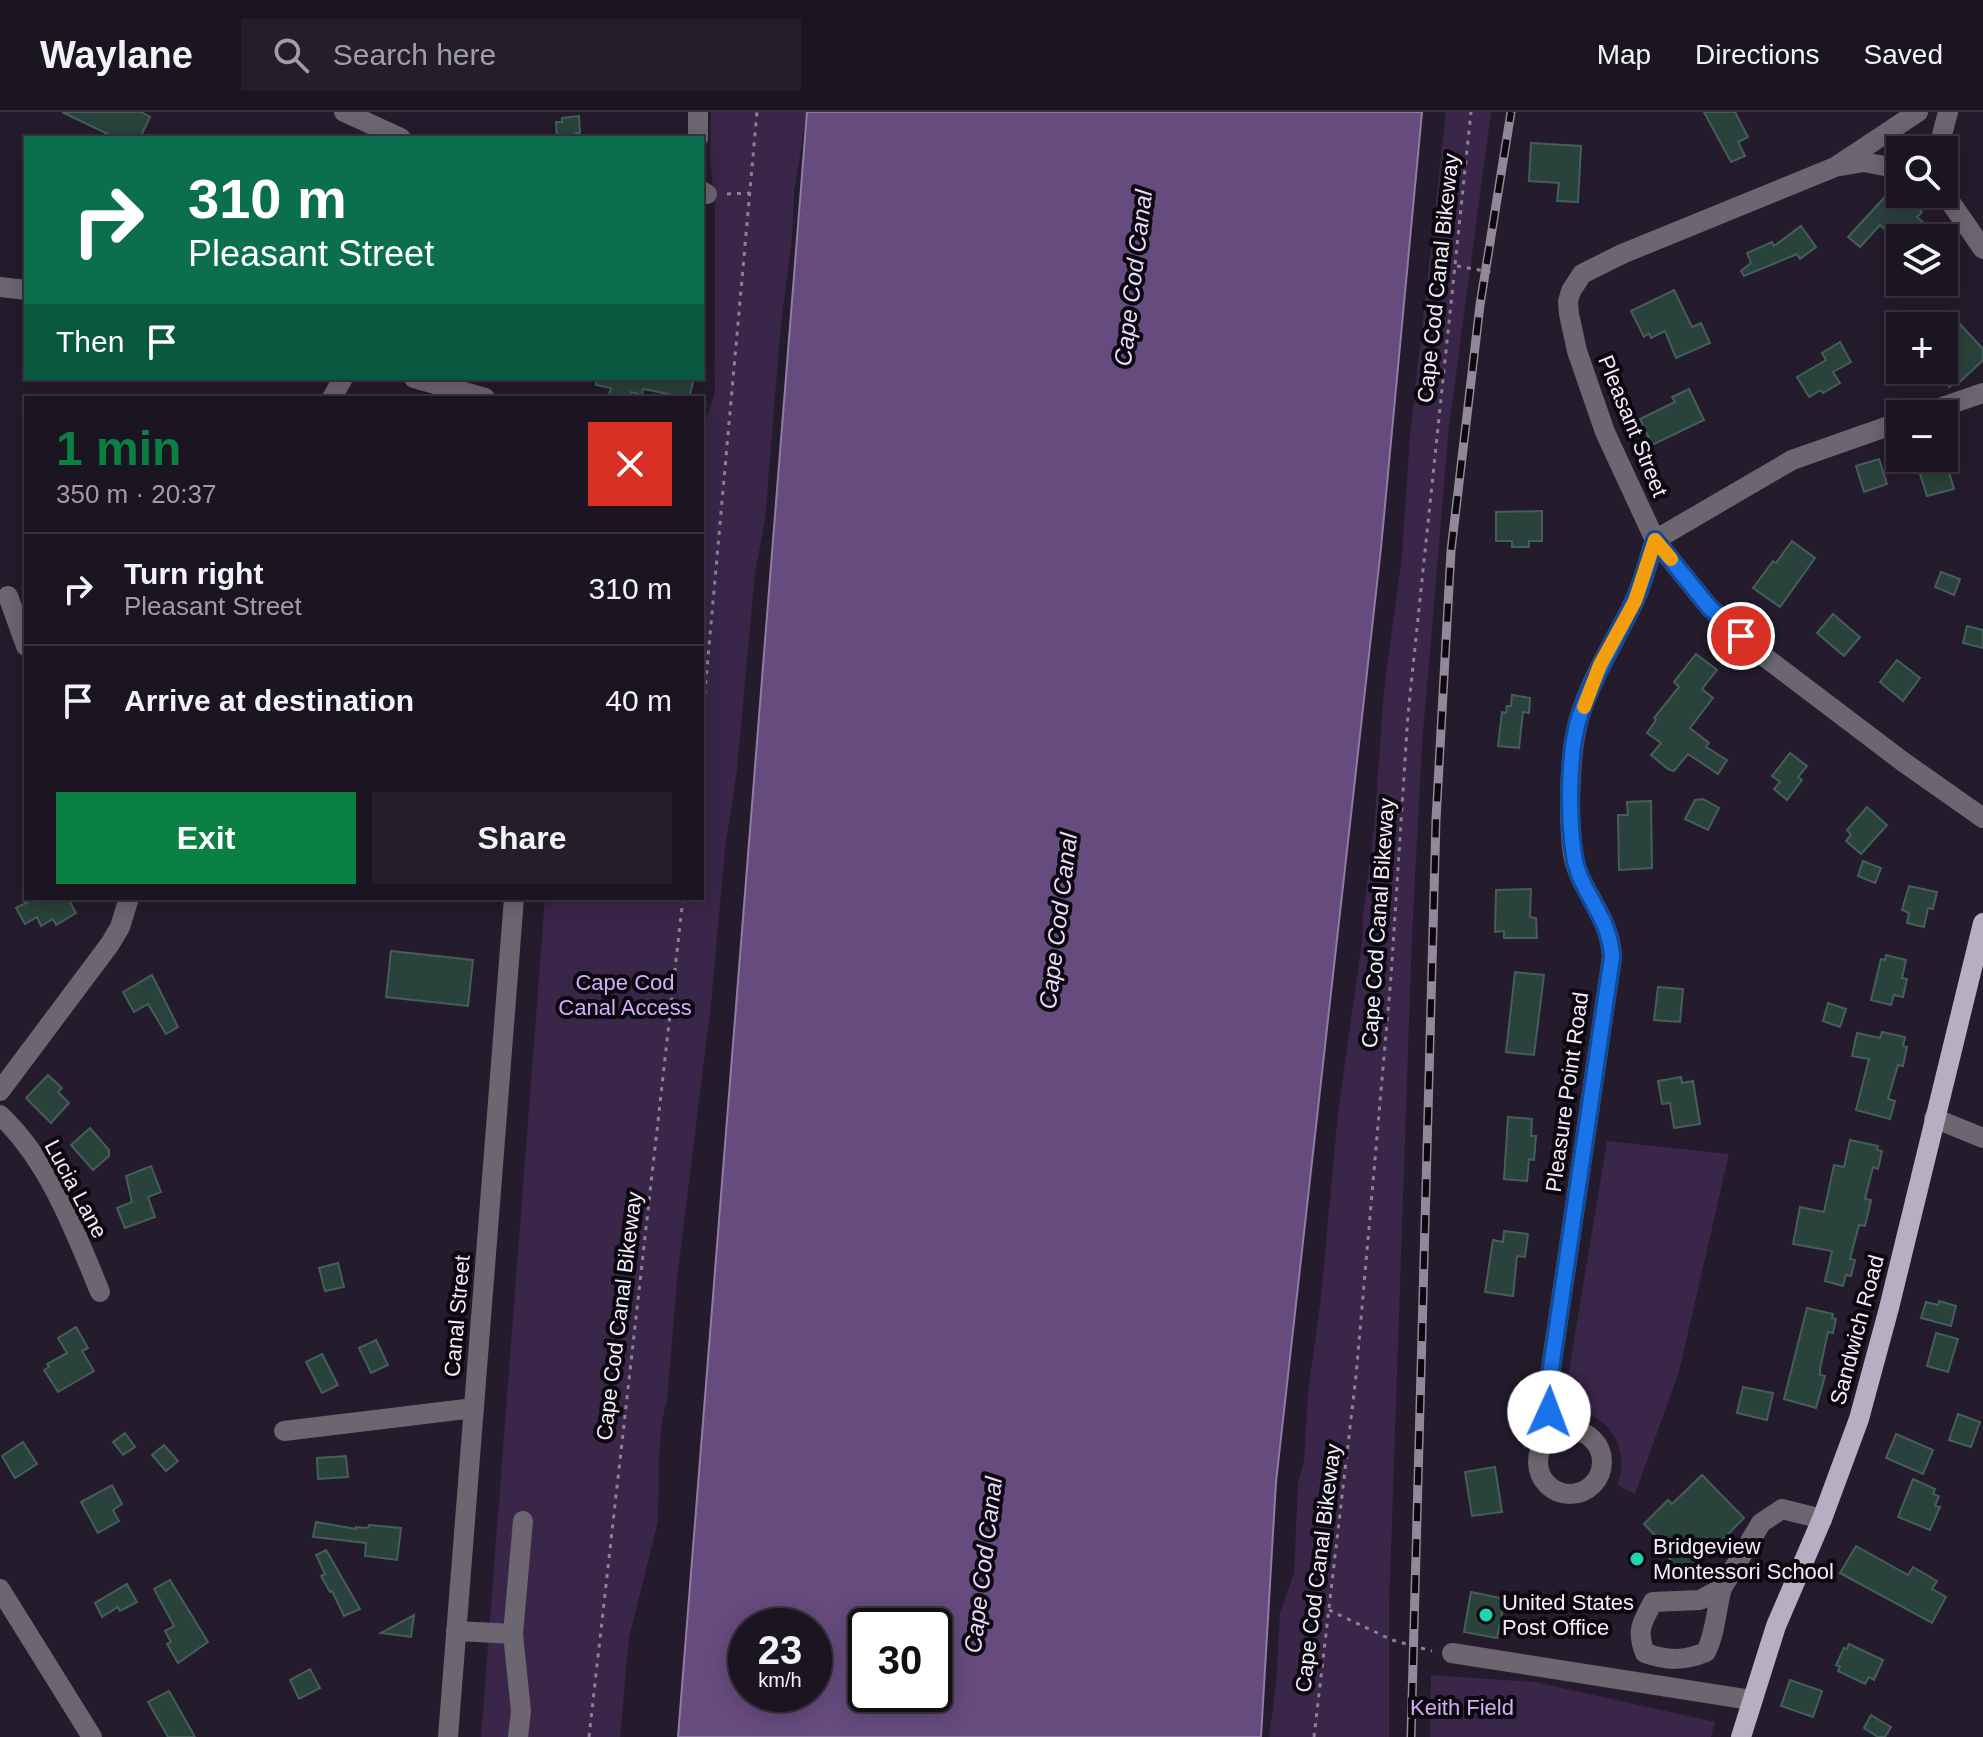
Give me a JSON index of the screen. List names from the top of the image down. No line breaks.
{"streets":{"main road":["Sandwich Road"],"street":["Pleasant Street","Pleasure Point Road","Lucia Lane","Canal Street"],"path":["Cape Cod Canal Bikeway"]},"crossings":[["Pleasant Street","Pleasure Point Road"]],"water":["Cape Cod Canal"],"parks":["Cape Cod Canal Access","Keith Field"],"places":["Bridgeview Montessori School","United States Post Office"],"page":{"header":"Waylane","search":"Search here","nav":["Map","Directions","Saved"],"map_buttons":["+","−"],"turn":["310 m","Pleasant Street"],"then":"Then","heading":["1 min","350 m · 20:37"],"list":[{"name":"Turn right","note":"Pleasant Street","value":"310 m"},{"name":"Arrive at destination","value":"40 m"}],"buttons":["Exit","Share"],"speed":"23 km/h","limit":"30"}}
